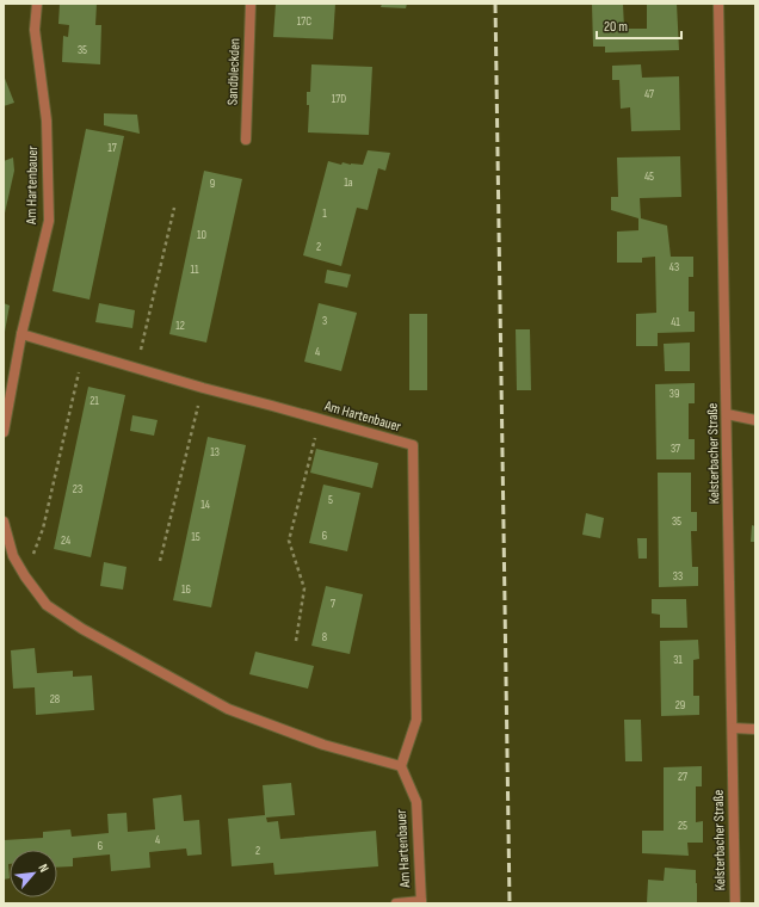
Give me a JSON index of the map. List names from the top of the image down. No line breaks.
{"streets":{"street":["Sandbleckden","Am Hartenbauer","Kelsterbacher Straße"]},"house_numbers":["17C","35","47","17D","17","45","1a","9","1","10","2","43","11","3","41","12","4","39","21","37","13","23","5","14","35","6","15","24","33","16","7","8","31","28","29","27","25","4","6","2"],"scale_bar":"20 m","north":"top right"}
